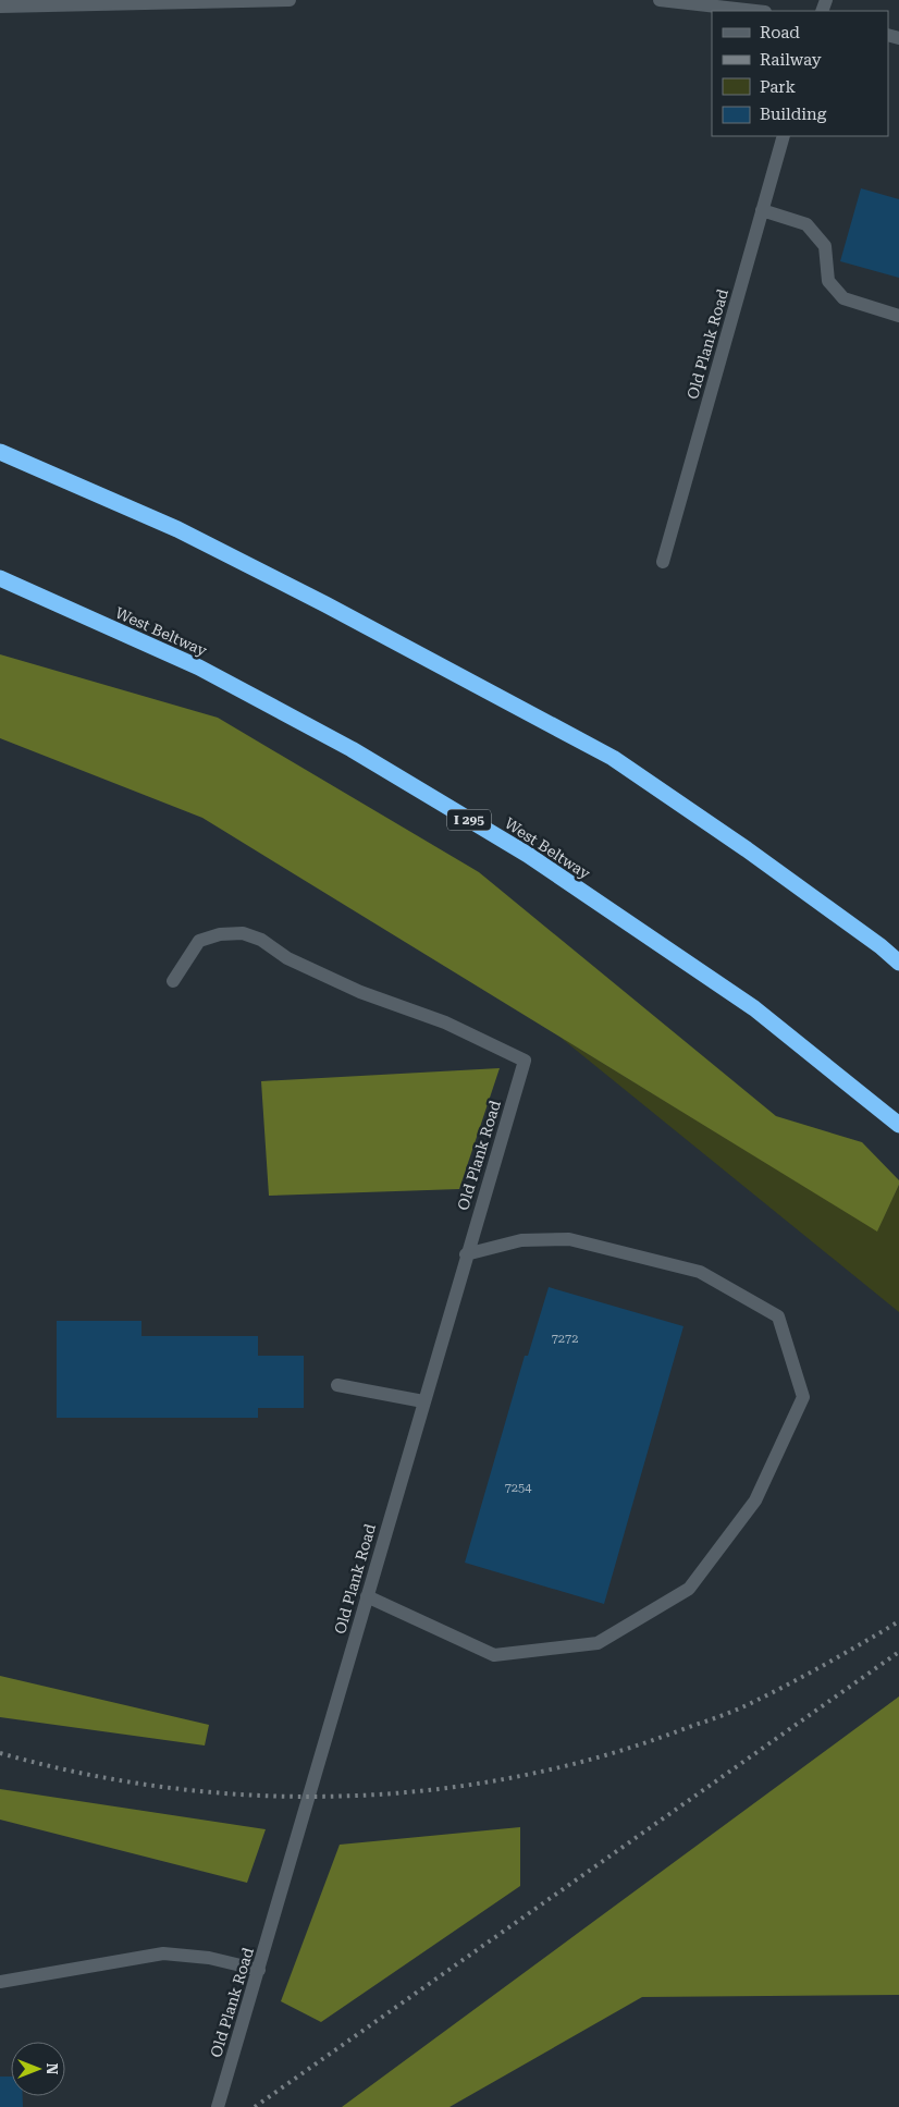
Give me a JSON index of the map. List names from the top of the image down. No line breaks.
{"streets":{"highway":["West Beltway","I 295"],"street":["Old Plank Road"]},"house_numbers":["7272","7254"],"legend":["Road","Railway","Park","Building"],"north":"right"}
